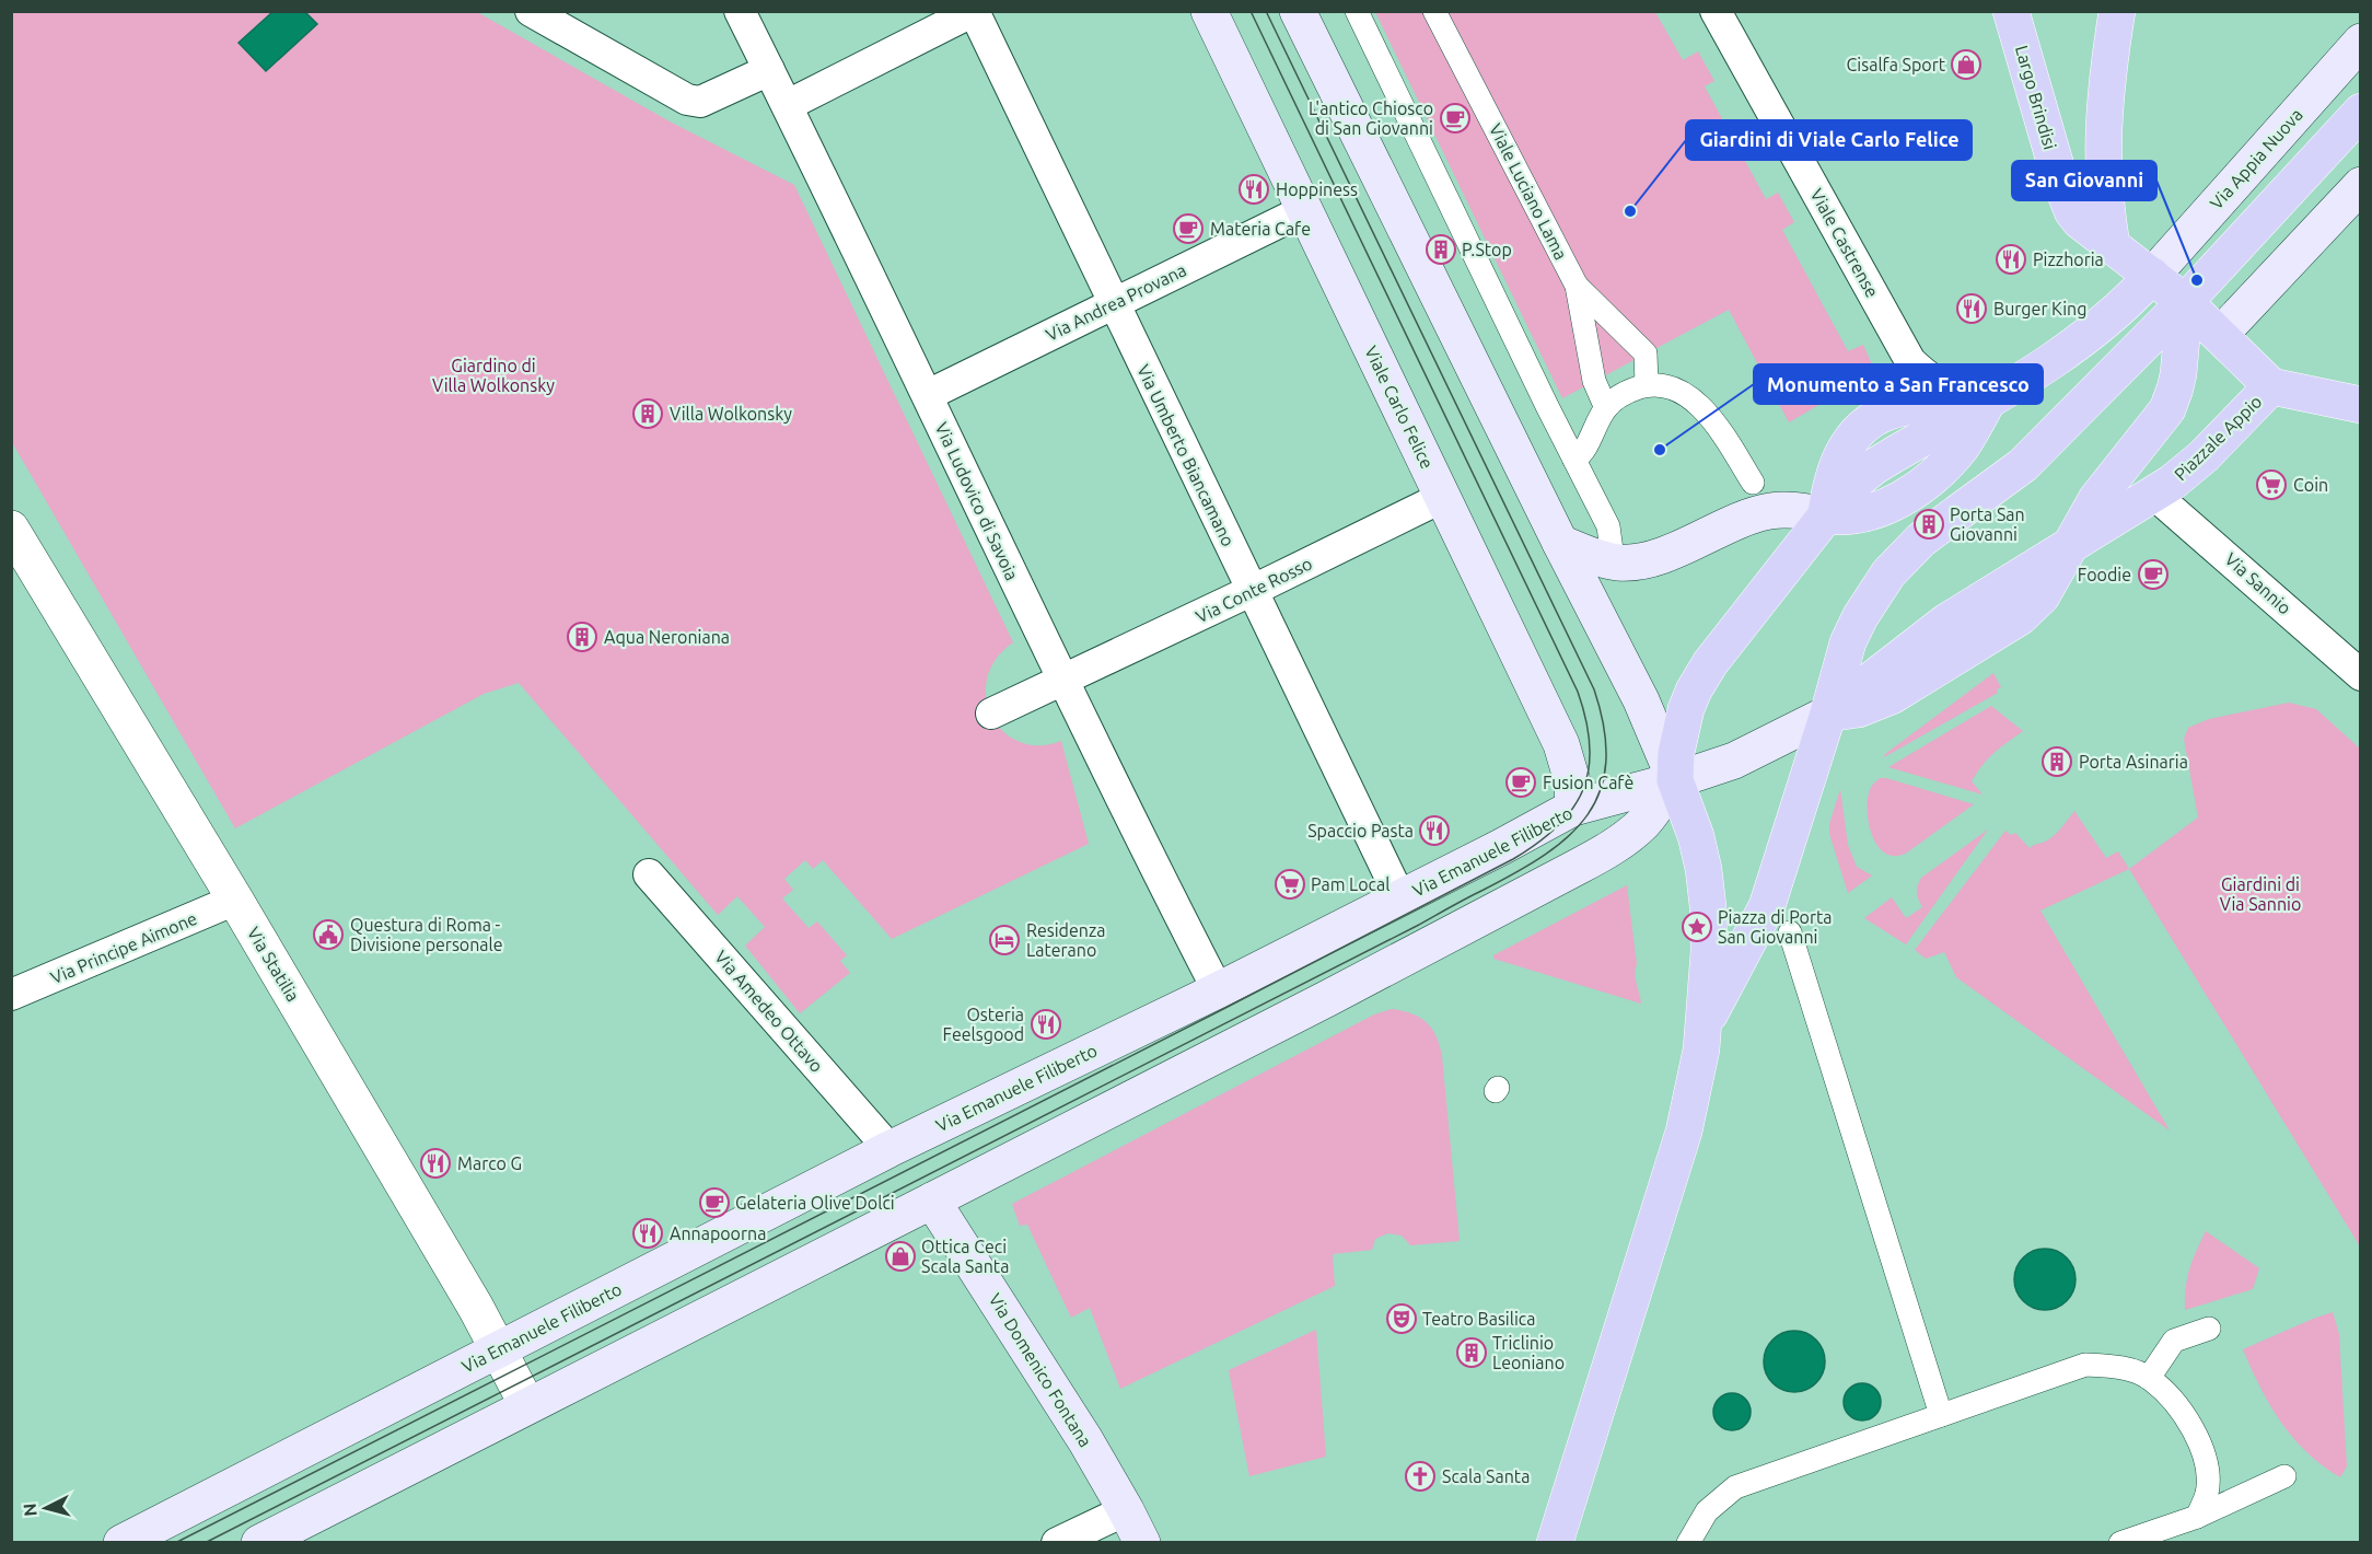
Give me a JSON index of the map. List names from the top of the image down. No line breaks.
{"streets":{"main road":["Largo Brindisi","Via Appia Nuova","Viale Carlo Felice","Piazzale Appio","Via Emanuele Filiberto","Via Domenico Fontana"],"street":["Viale Luciano Lama","Viale Castrense","Via Andrea Provana","Via Umberto Biancamano","Via Ludovico di Savoia","Via Sannio","Via Conte Rosso","Via Principe Aimone","Via Statilia","Via Amedeo Ottavo"]},"crossings":[["Largo Brindisi","Piazzale Appio"],["Via Appia Nuova","Piazzale Appio"],["Via Andrea Provana","Viale Carlo Felice"],["Via Andrea Provana","Via Umberto Biancamano"],["Via Andrea Provana","Via Ludovico di Savoia"],["Viale Carlo Felice","Via Conte Rosso"],["Viale Carlo Felice","Via Emanuele Filiberto"],["Piazzale Appio","Via Sannio"],["Via Umberto Biancamano","Via Conte Rosso"],["Via Umberto Biancamano","Via Emanuele Filiberto"],["Via Ludovico di Savoia","Via Conte Rosso"],["Via Ludovico di Savoia","Via Emanuele Filiberto"],["Via Emanuele Filiberto","Via Statilia"],["Via Emanuele Filiberto","Via Amedeo Ottavo"],["Via Principe Aimone","Via Statilia"]],"parks":["Giardino di Villa Wolkonsky","Giardini di Via Sannio"],"places":{"shop":["Cisalfa Sport","Ottica Ceci Scala Santa"],"cafe":["L'antico Chiosco di San Giovanni","Materia Cafe","Foodie","Fusion Cafè","Gelateria Olive Dolci"],"restaurant":["Hoppiness","Pizzhoria","Burger King","Spaccio Pasta","Osteria Feelsgood","Marco G","Annapoorna"],"other":["Giardini di Viale Carlo Felice","San Giovanni","Monumento a San Francesco"],"building":["P.Stop","Villa Wolkonsky","Porta San Giovanni","Aqua Neroniana","Porta Asinaria","Triclinio Leoniano"],"supermarket":["Coin","Pam Local"],"place":["Piazza di Porta San Giovanni"],"public building":["Questura di Roma - Divisione personale"],"hotel":["Residenza Laterano"],"theatre":["Teatro Basilica"],"church":["Scala Santa"]},"north":"left"}
